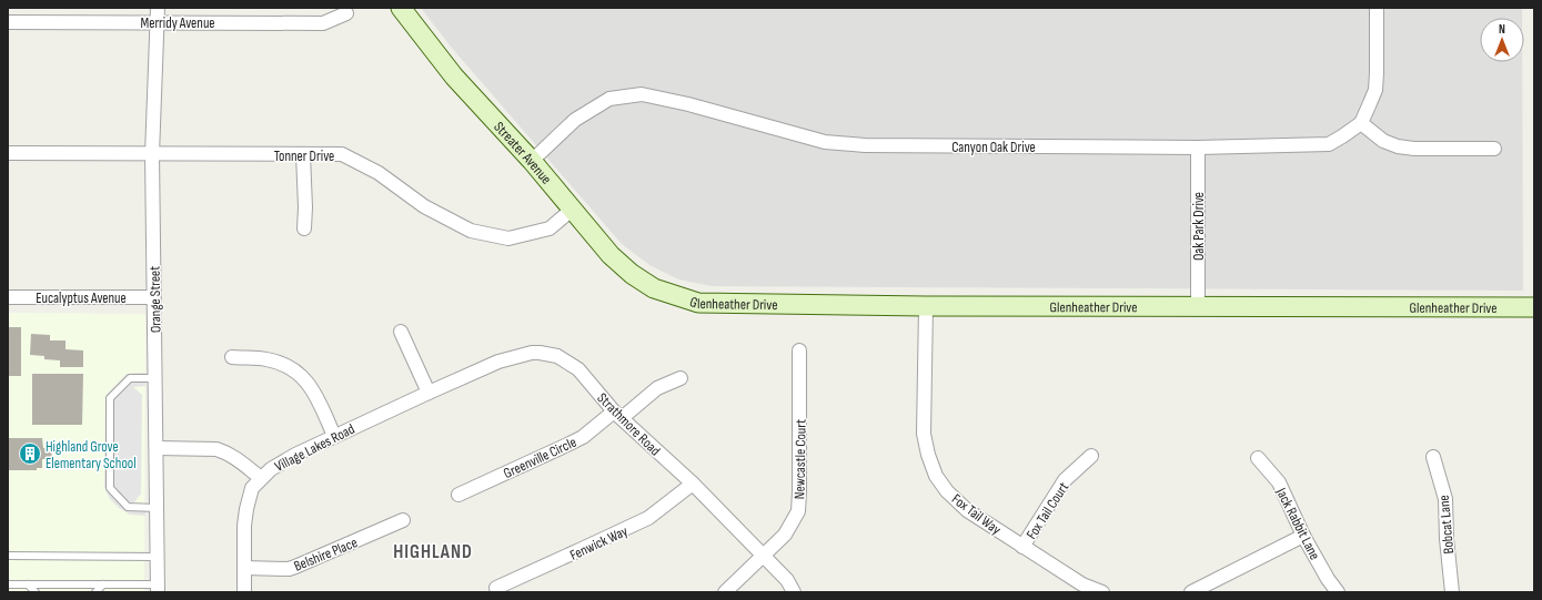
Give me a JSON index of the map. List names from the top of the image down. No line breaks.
{"streets":{"street":["Merridy Avenue","Canyon Oak Drive","Streater Avenue","Tonner Drive","Oak Park Drive","Eucalyptus Avenue","Orange Street","Glenheather Drive","Strathmore Road","Village Lakes Road","Greenville Circle","Newcastle Court","Fox Tail Court","Fox Tail Way","Jack Rabbit Lane","Bobcat Lane","Fenwick Way","Belshire Place"]},"crossings":[["Merridy Avenue","Orange Street"],["Canyon Oak Drive","Streater Avenue"],["Canyon Oak Drive","Oak Park Drive"],["Streater Avenue","Tonner Drive"],["Streater Avenue","Glenheather Drive"],["Tonner Drive","Orange Street"],["Oak Park Drive","Glenheather Drive"],["Eucalyptus Avenue","Orange Street"],["Glenheather Drive","Fox Tail Way"],["Strathmore Road","Village Lakes Road"],["Strathmore Road","Greenville Circle"],["Strathmore Road","Newcastle Court"],["Strathmore Road","Fenwick Way"],["Village Lakes Road","Belshire Place"],["Fox Tail Court","Fox Tail Way"]],"districts":["HIGHLAND"],"places":{"building":["Highland Grove Elementary School"]},"north":"top"}
